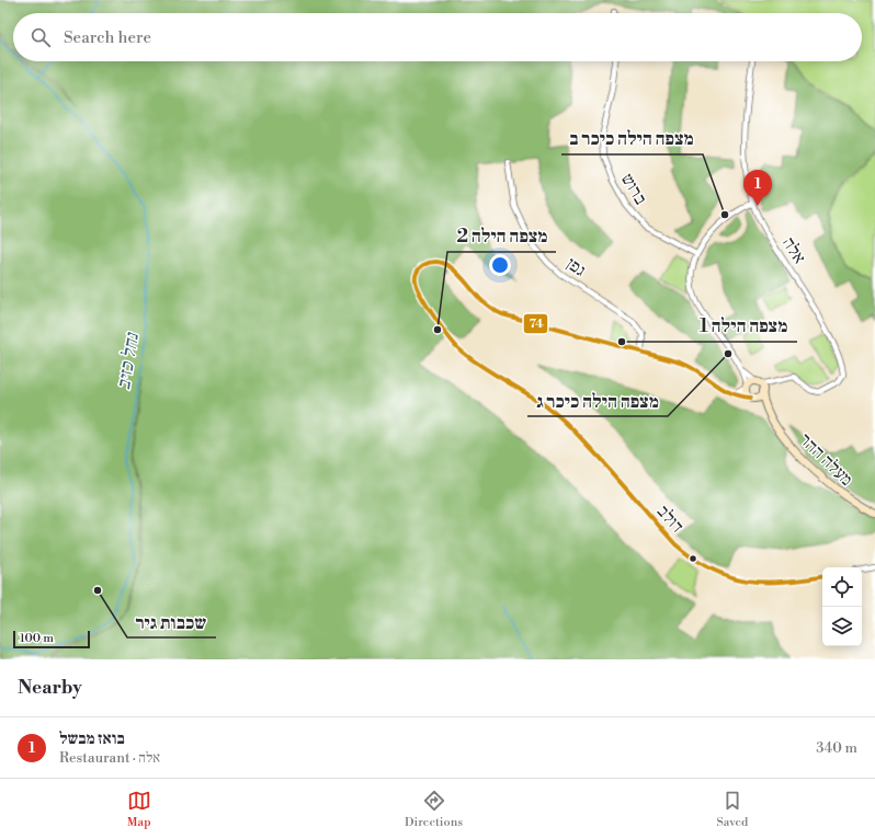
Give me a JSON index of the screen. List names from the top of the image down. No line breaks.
{"streets":{"street":["ברוש","אלה","גפן","מעלה ההר","דולב"]},"crossings":[["אלה","מעלה ההר"],["גפן","דולב"]],"water":["נחל כזיב"],"places":["מצפה הילה כיכר ב","מצפה הילה 2","מצפה הילה 1","מצפה הילה כיכר ג","שכבות גיר"],"lines":["transit line 74"],"scale_bar":"100 m","page":{"search":"Search here","pins":"1","scale":"100 m","heading":"Nearby","list":[{"mark":"1","name":"בואז מבשל","note":"Restaurant · אלה","value":"340 m"}],"nav":["Map","Directions","Saved"]}}
